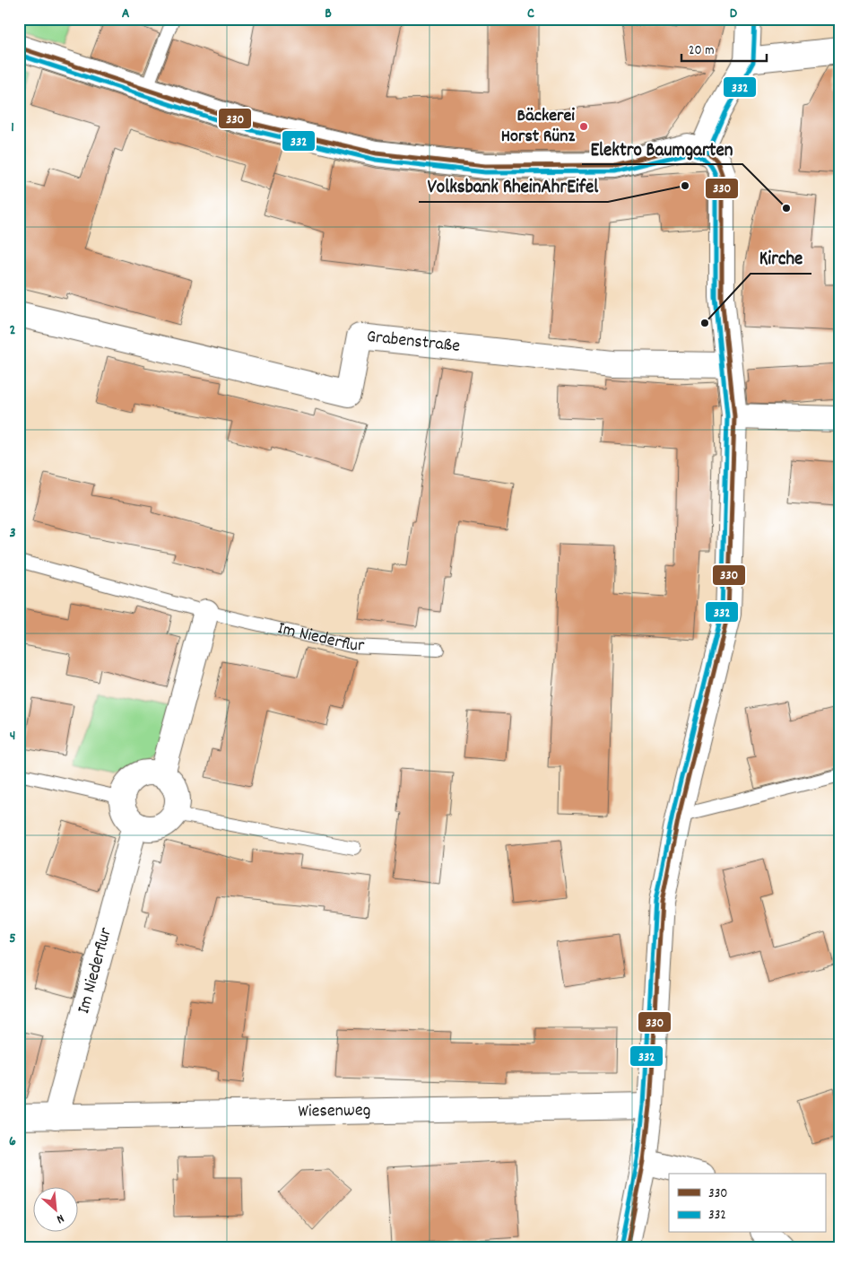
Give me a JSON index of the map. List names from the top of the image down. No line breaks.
{"streets":{"street":["Grabenstraße","Im Niederflur","Wiesenweg"]},"crossings":[["Im Niederflur","Wiesenweg"]],"places":["Bäckerei Horst Rünz","Volksbank RheinAhrEifel","Elektro Baumgarten","Kirche"],"lines":["transit line 332","transit line 330"],"legend":["330","332"],"scale_bar":"20 m","north":"bottom right","grid":{"columns":["A","B","C","D"],"rows":["1","2","3","4","5","6"]}}
